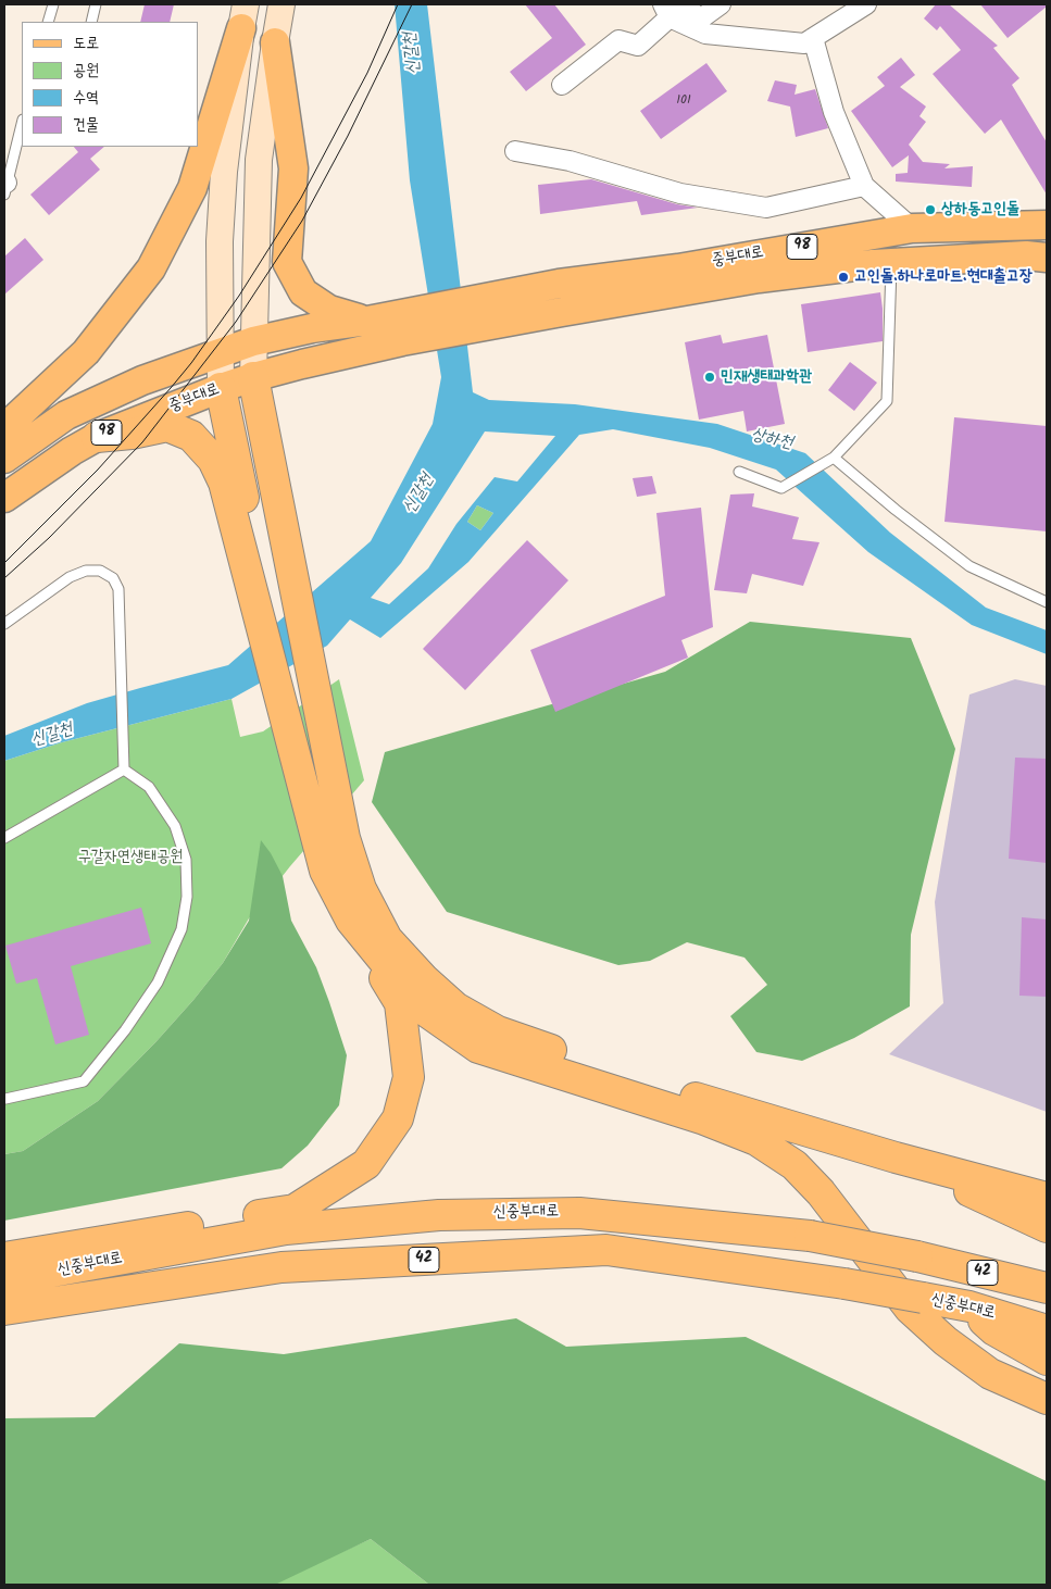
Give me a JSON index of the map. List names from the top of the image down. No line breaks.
{"streets":{"highway":["신중부대로","42"],"main road":["98","중부대로"]},"crossings":[["98","중부대로"]],"water":["신갈천","상하천"],"parks":["구갈자연생태공원"],"places":["상하동고인돌","고인돌.하나로마트.현대출고장","민재생태과학관"],"house_numbers":["101"],"legend":["도로","공원","수역","건물"]}
